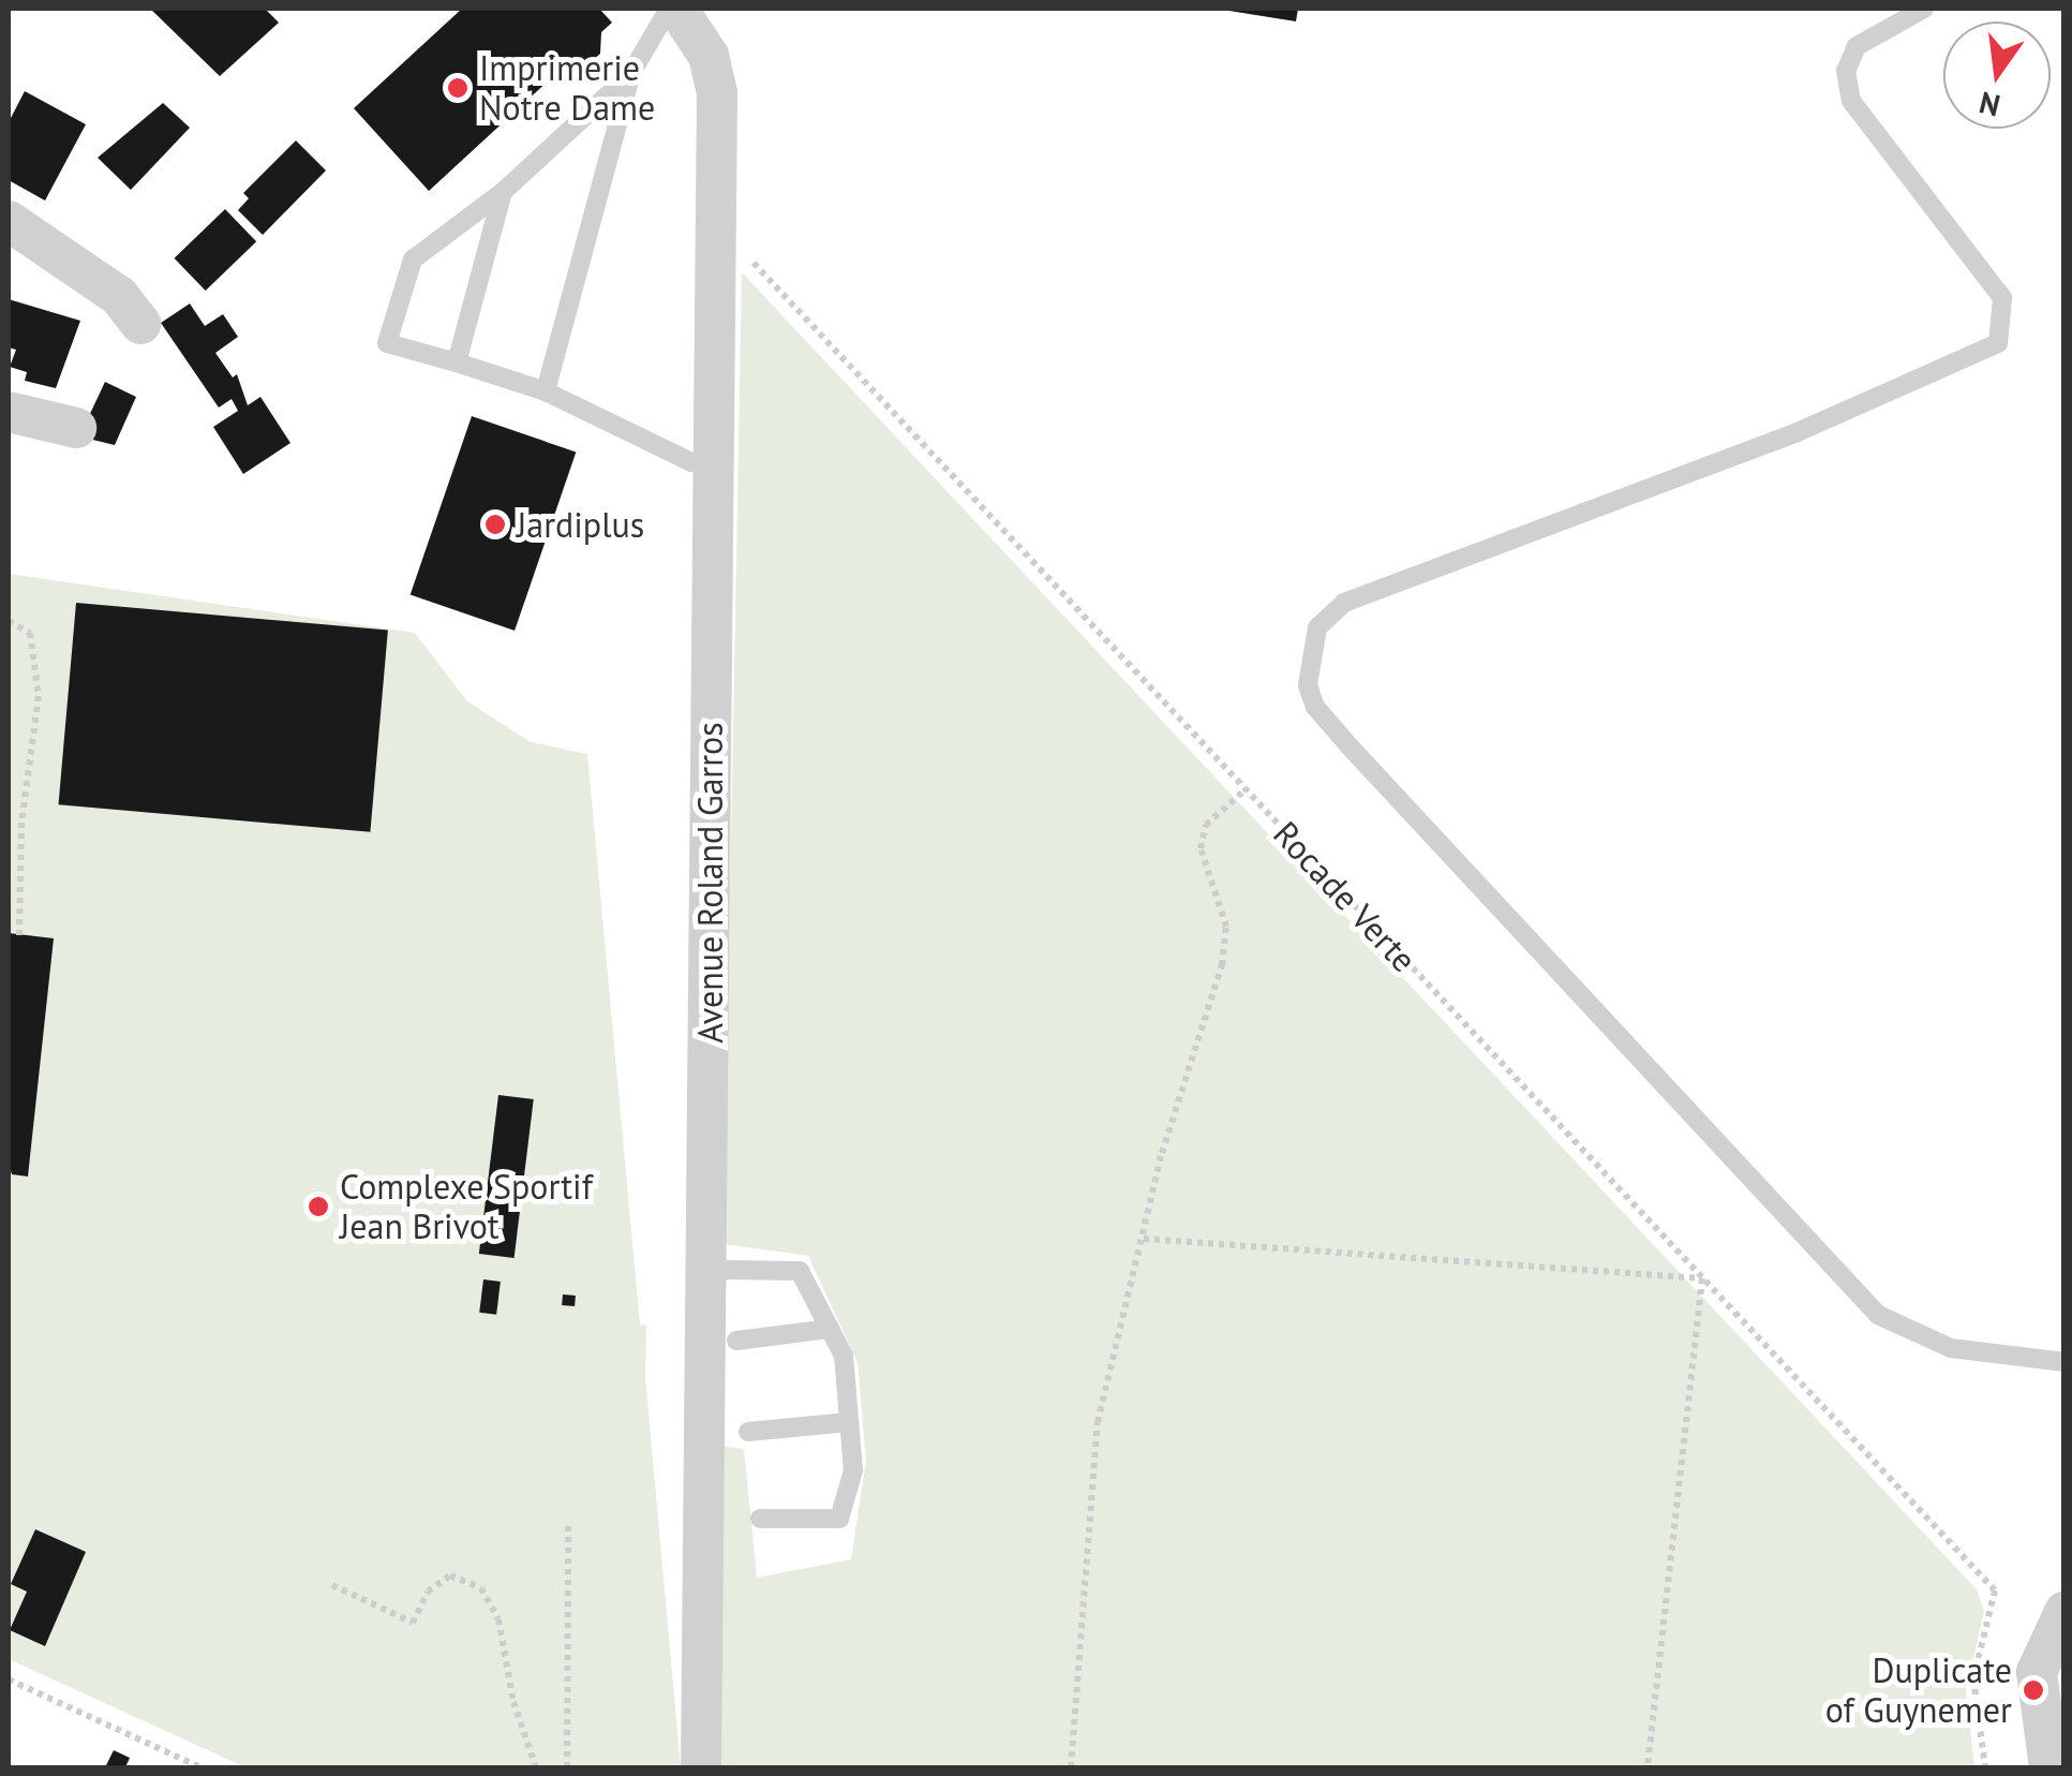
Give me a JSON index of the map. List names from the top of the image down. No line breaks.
{"streets":{"street":["Avenue Roland Garros"],"path":["Rocade Verte"]},"places":["Imprimerie Notre Dame","Jardiplus","Complexe Sportif Jean Brivot","Duplicate of Guynemer"],"north":"bottom"}
